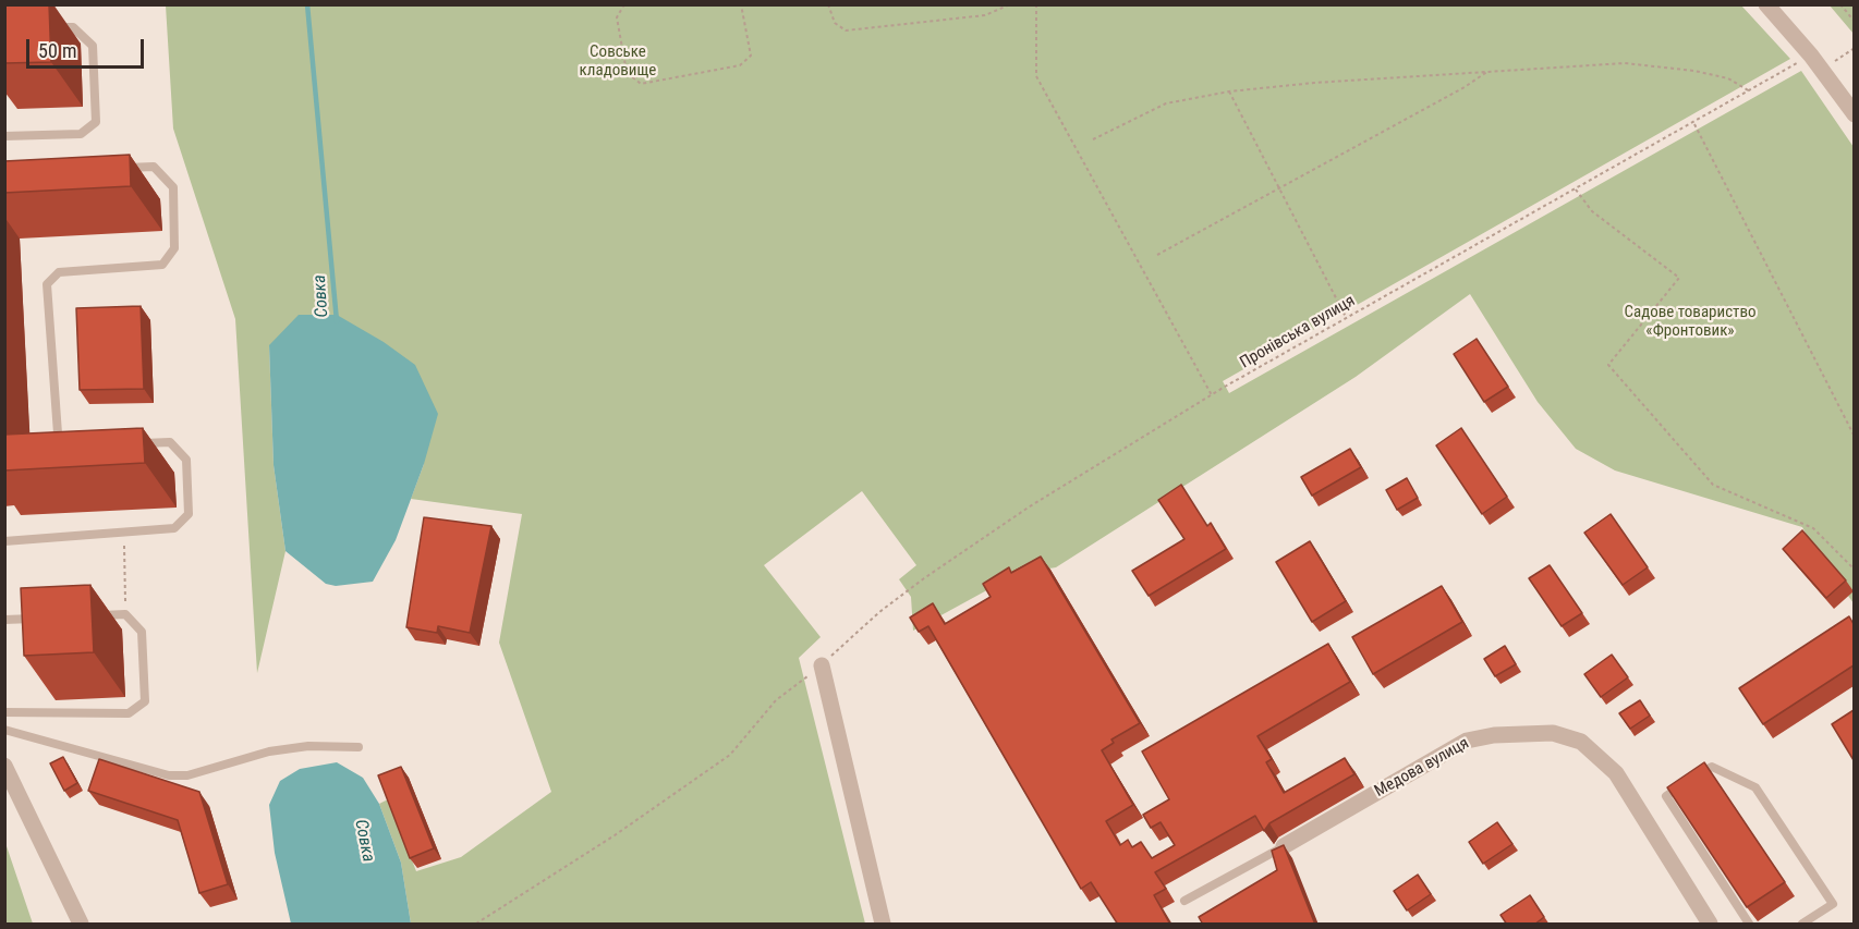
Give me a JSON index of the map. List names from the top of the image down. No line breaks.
{"streets":{"street":["Медова вулиця"],"path":["Пронівська вулиця"]},"water":["Совка"],"parks":["Совське кладовище","Садове товариство «Фронтовик»"],"scale_bar":"50 m"}
